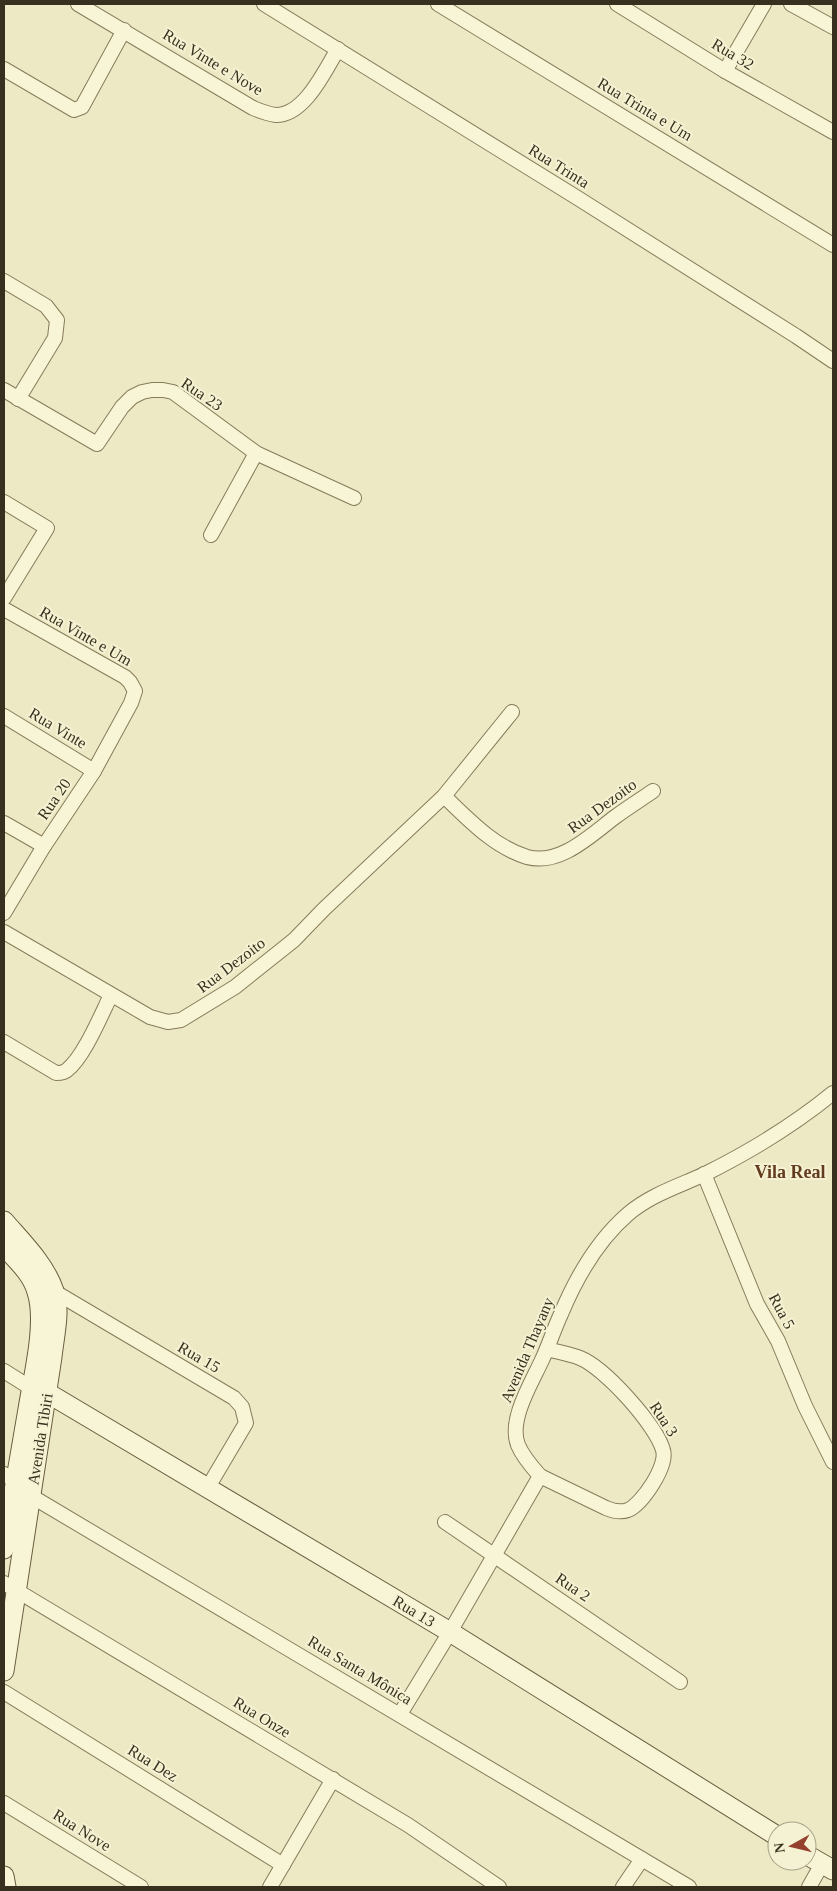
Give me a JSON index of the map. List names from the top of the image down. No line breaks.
{"streets":{"street":["Rua 32","Rua Vinte e Nove","Rua Trinta e Um","Rua Trinta","Rua 23","Rua Vinte e Um","Rua Vinte","Rua 20","Rua Dezoito","Rua 5","Avenida Thayany","Rua 15","Rua 3","Avenida Tibiri","Rua 2","Rua 13","Rua Santa Mônica","Rua Onze","Rua Dez","Rua Nove"]},"crossings":[["Rua Vinte e Nove","Rua Trinta"],["Rua Vinte e Um","Rua 20"],["Rua Vinte","Rua 20"],["Rua 5","Avenida Thayany"],["Avenida Thayany","Rua 3"],["Rua 15","Avenida Tibiri"],["Rua 15","Rua 13"],["Avenida Tibiri","Rua 13"],["Avenida Tibiri","Rua Santa Mônica"],["Avenida Tibiri","Rua Onze"]],"districts":["Vila Real"],"north":"left"}
